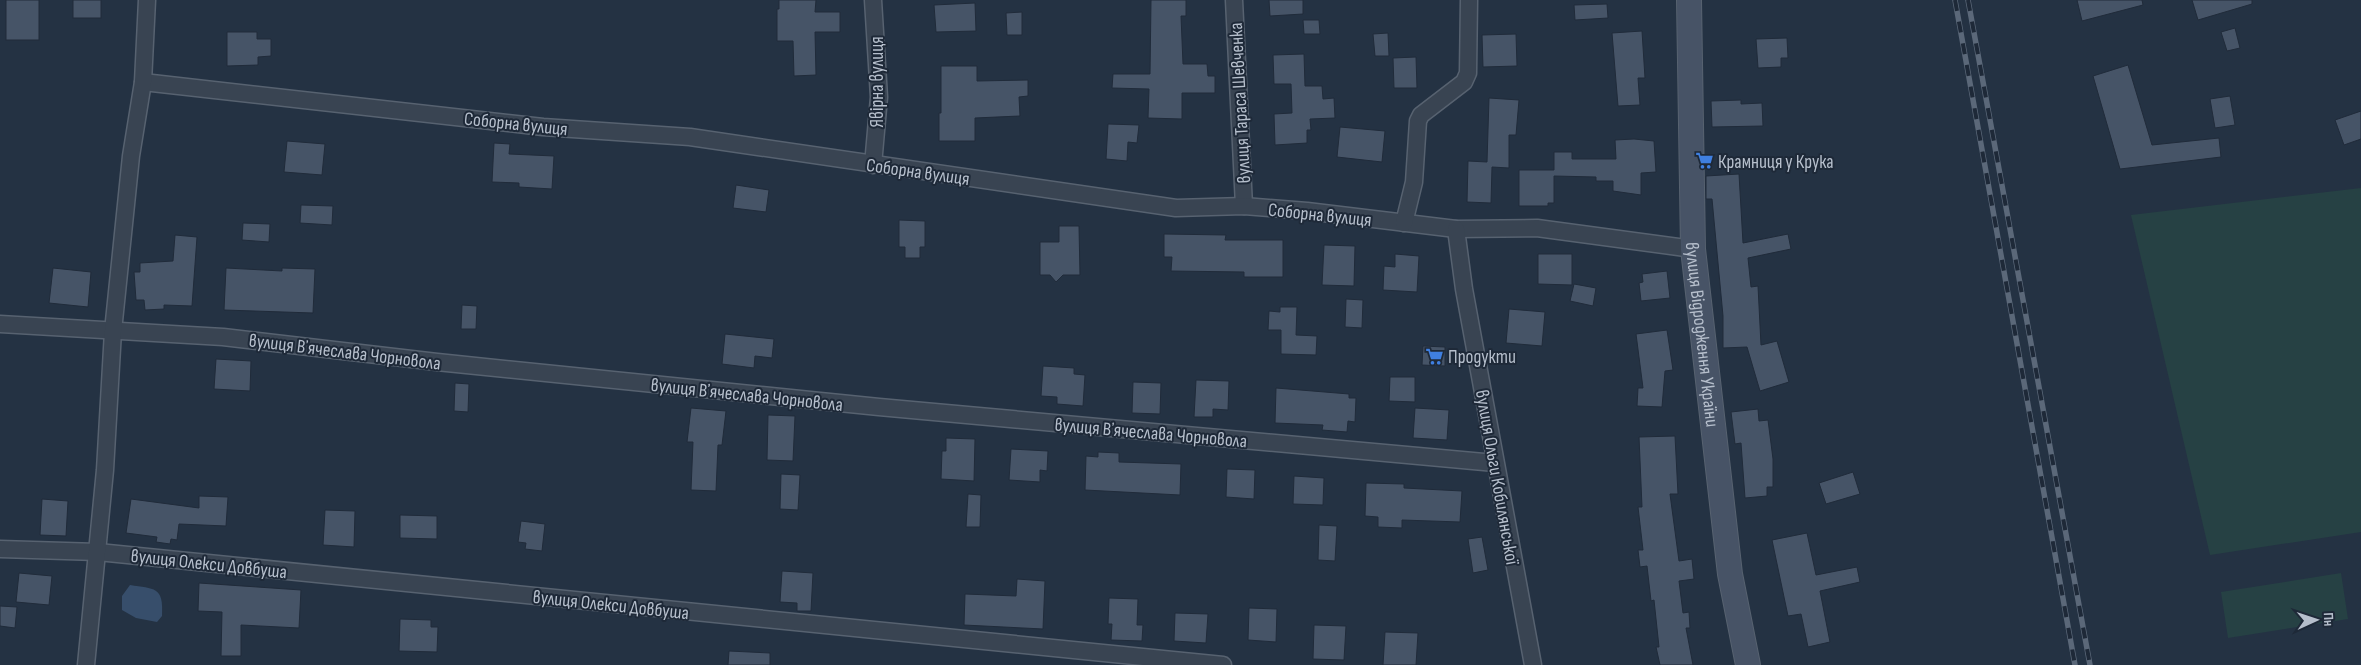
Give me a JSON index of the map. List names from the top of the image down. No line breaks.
{"streets":{"street":["Явірна вулиця","вулиця Тараса Шевченка","Соборна вулиця","вулиця Відродження України","вулиця Вʼячеслава Чорновола","вулиця Ольги Кобилянської","вулиця Олекси Довбуша"]},"crossings":[["Явірна вулиця","Соборна вулиця"],["вулиця Тараса Шевченка","Соборна вулиця"],["Соборна вулиця","вулиця Відродження України"],["Соборна вулиця","вулиця Ольги Кобилянської"],["вулиця Вʼячеслава Чорновола","вулиця Ольги Кобилянської"]],"places":{"supermarket":["Крамниця у Крука","Продукти"]},"north":"right"}
